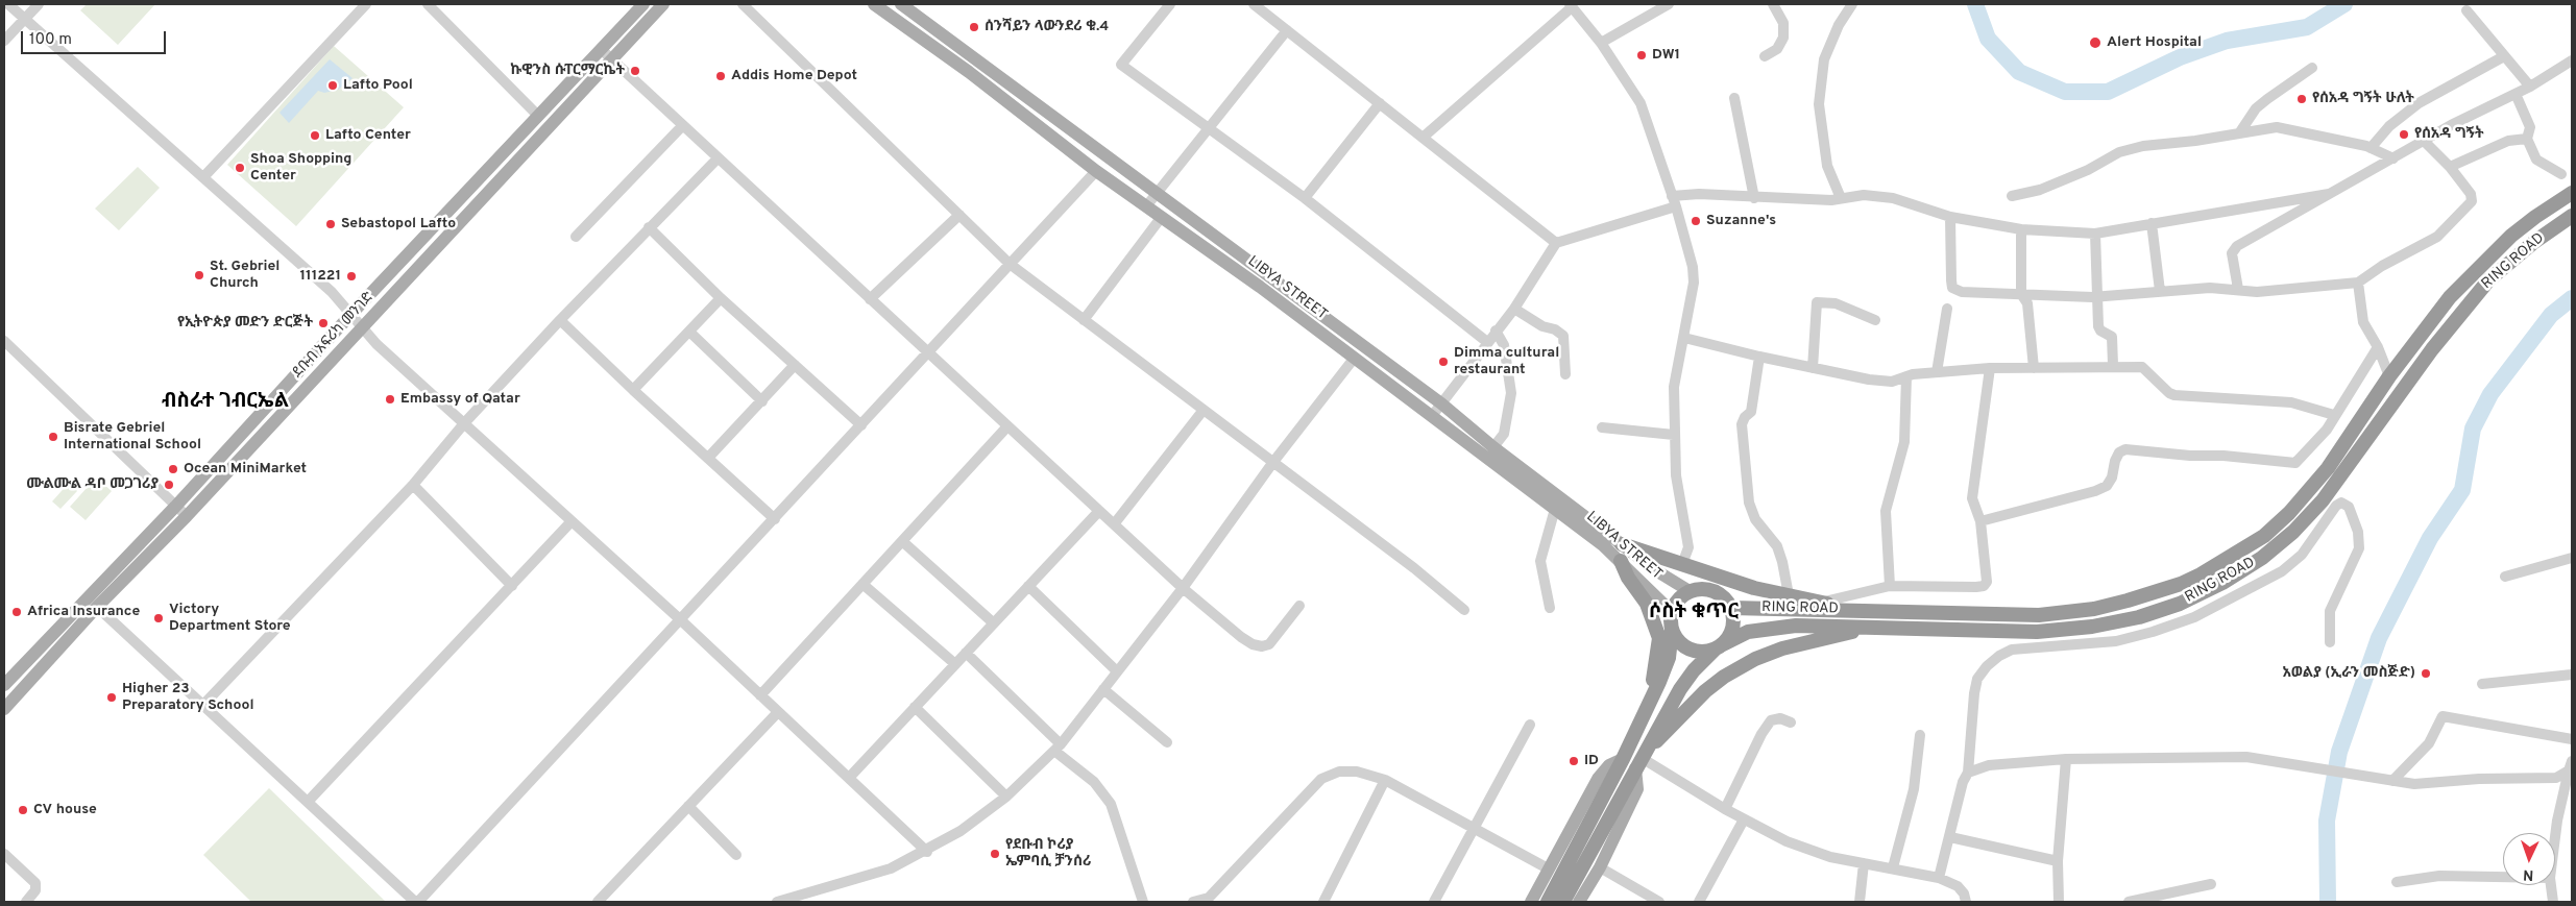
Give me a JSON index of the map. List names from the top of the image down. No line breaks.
{"streets":{"highway":["RING ROAD"],"main road":["LIBYA STREET","ደቡብ አፍሪካ መንገድ"]},"crossings":[["RING ROAD","LIBYA STREET"]],"districts":["ብስራተ ገብርኤል","ሶስት ቁጥር"],"places":["ሰንሻይን ላውንደሪ ቁ.4","Alert Hospital","DW1","ኩዊንስ ሱፐርማርኬት","Addis Home Depot","Lafto Pool","የሰአዳ ግኝት ሁለት","የሰአዳ ግኝት","Lafto Center","Shoa Shopping Center","Suzanne's","Sebastopol Lafto","St. Gebriel Church","111221","የኢትዮጵያ መድን ድርጅት","Dimma cultural restaurant","Embassy of Qatar","Bisrate Gebriel International School","Ocean MiniMarket","ሙልሙል ዳቦ መጋገሪያ","Africa Insurance","Victory Department Store","አወልያ (ኢራን መስጅድ)","Higher 23 Preparatory School","ID","CV house","የደቡብ ኮሪያ ኤምባሲ ቻንሰሪ"],"scale_bar":"100 m","north":"bottom"}
